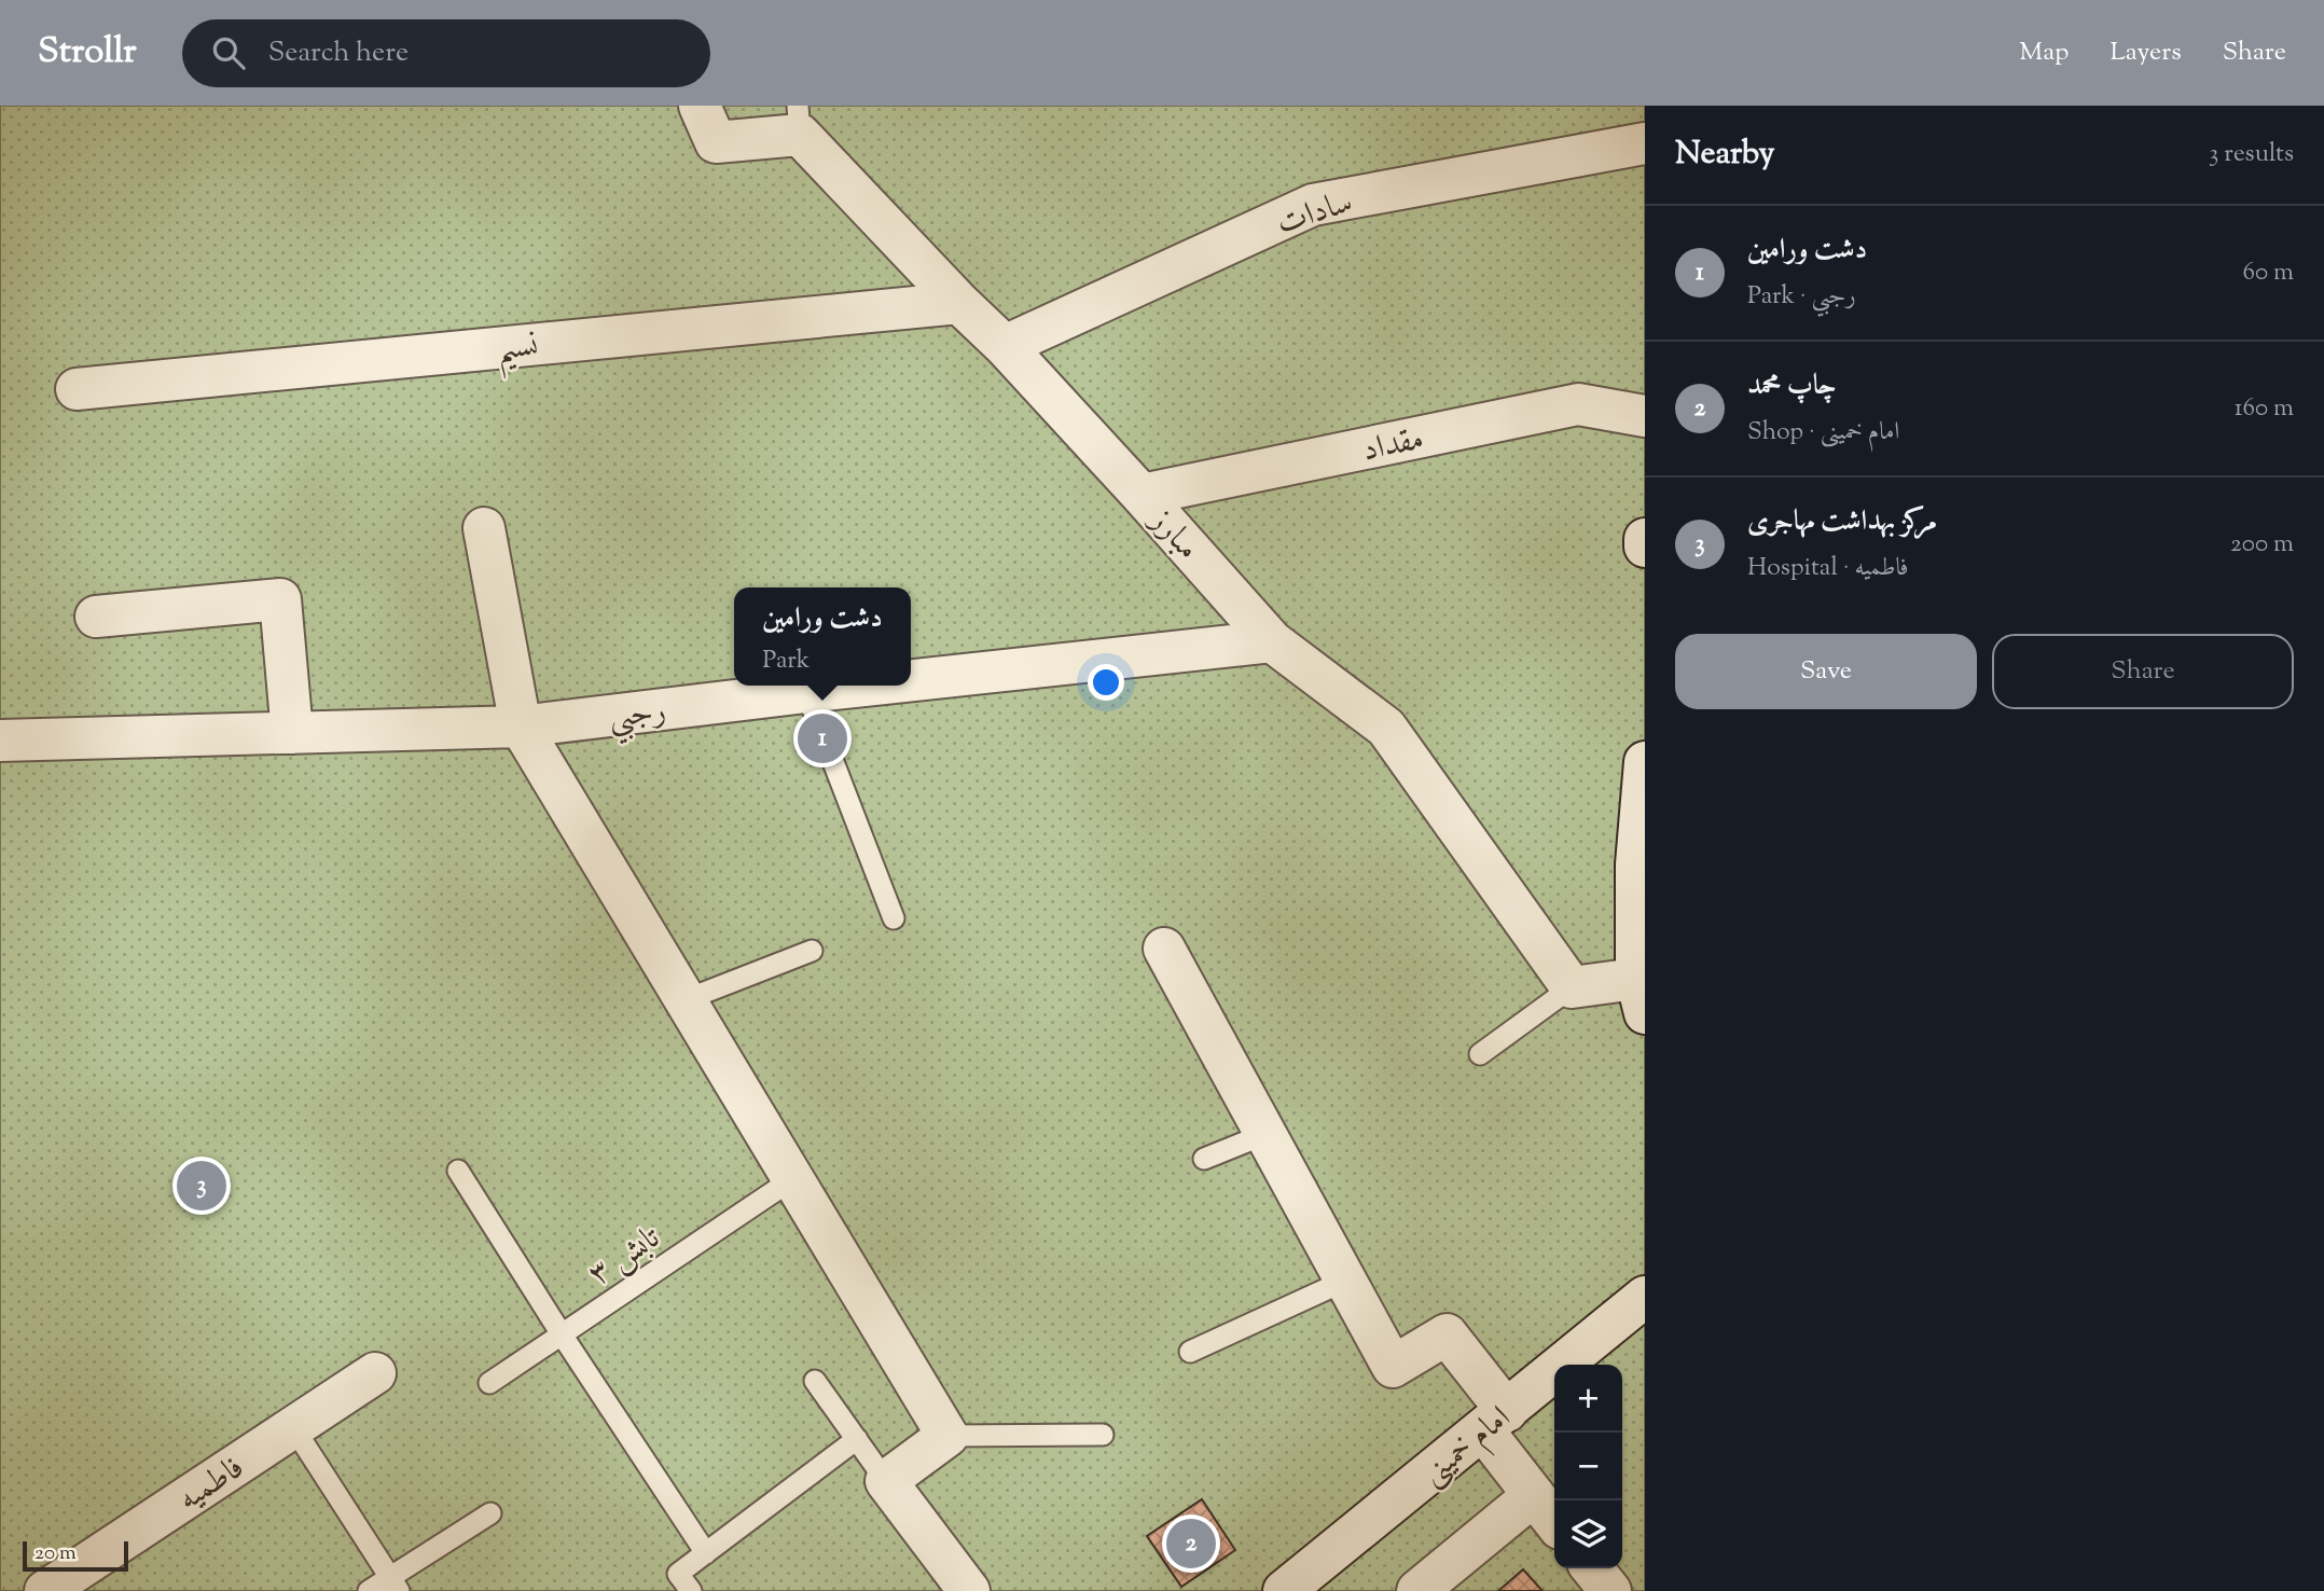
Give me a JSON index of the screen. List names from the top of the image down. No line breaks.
{"streets":{"street":["سادات","نسيم","مقداد","مبارز","رجبي","امام خمینی","فاطميه"],"lane":["تابش ۳"]},"crossings":[["سادات","مبارز"],["نسيم","مبارز"],["مقداد","مبارز"],["مبارز","رجبي"]],"scale_bar":"20 m","page":{"header":"Strollr","search":"Search here","nav":["Map","Layers","Share"],"heading":["Nearby","3 results"],"list":[{"mark":"1","name":"دشت ورامین","note":"Park · رجبي","value":"60 m"},{"mark":"2","name":"چاپ محمد","note":"Shop · امام خمینی","value":"160 m"},{"mark":"3","name":"مرکز بهداشت مهاجری","note":"Hospital · فاطميه","value":"200 m"}],"popup":["دشت ورامین","Park"],"buttons":["Save","Share"],"pins":["1","3","2"],"map_buttons":["+","−"],"scale":"20 m"}}
